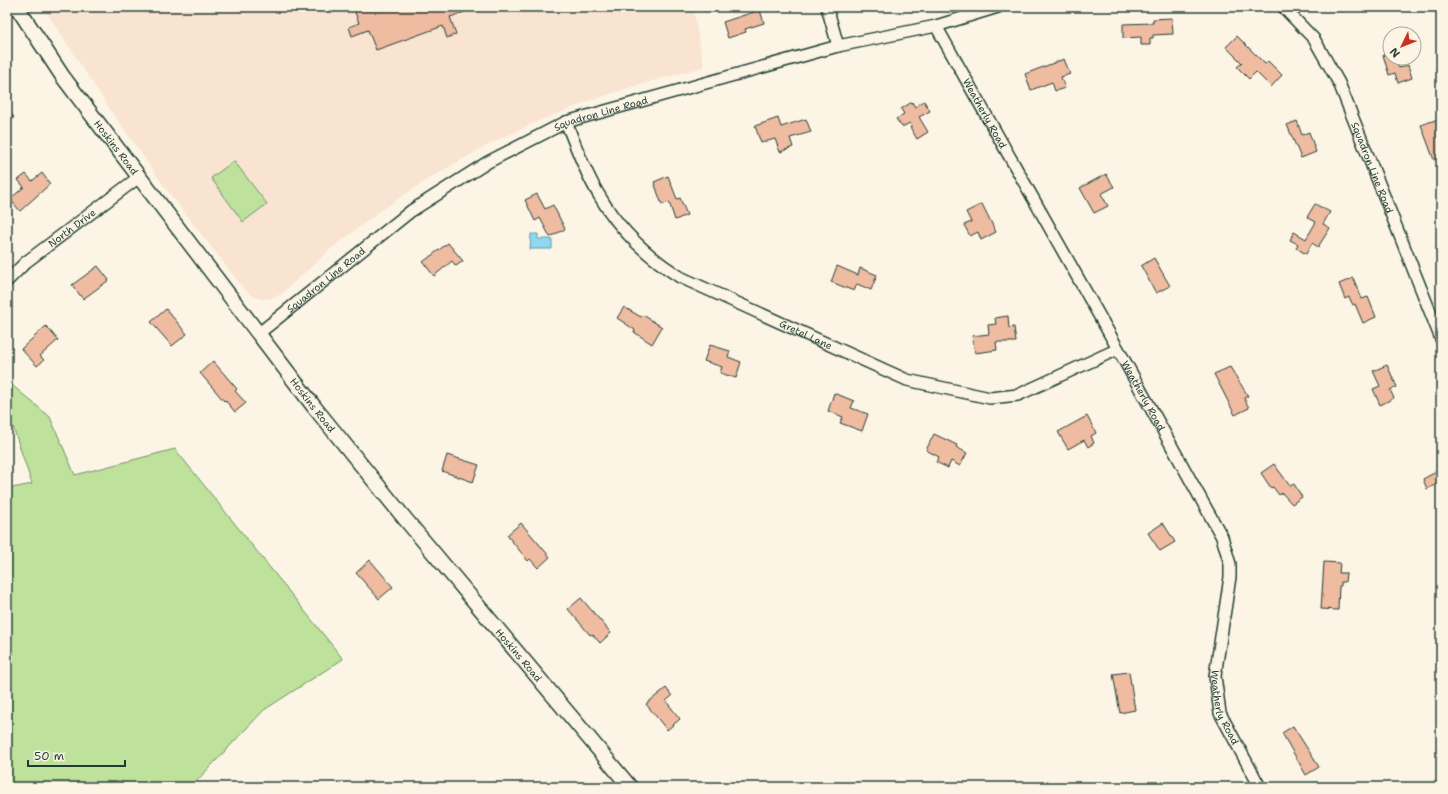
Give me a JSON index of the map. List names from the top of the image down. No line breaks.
{"streets":{"street":["Squadron Line Road","Weatherly Road","Hoskins Road","North Drive","Gretel Lane"]},"crossings":[["Squadron Line Road","Weatherly Road"],["Squadron Line Road","Hoskins Road"],["Squadron Line Road","Gretel Lane"],["Weatherly Road","Gretel Lane"],["Hoskins Road","North Drive"]],"scale_bar":"50 m","north":"bottom left"}
